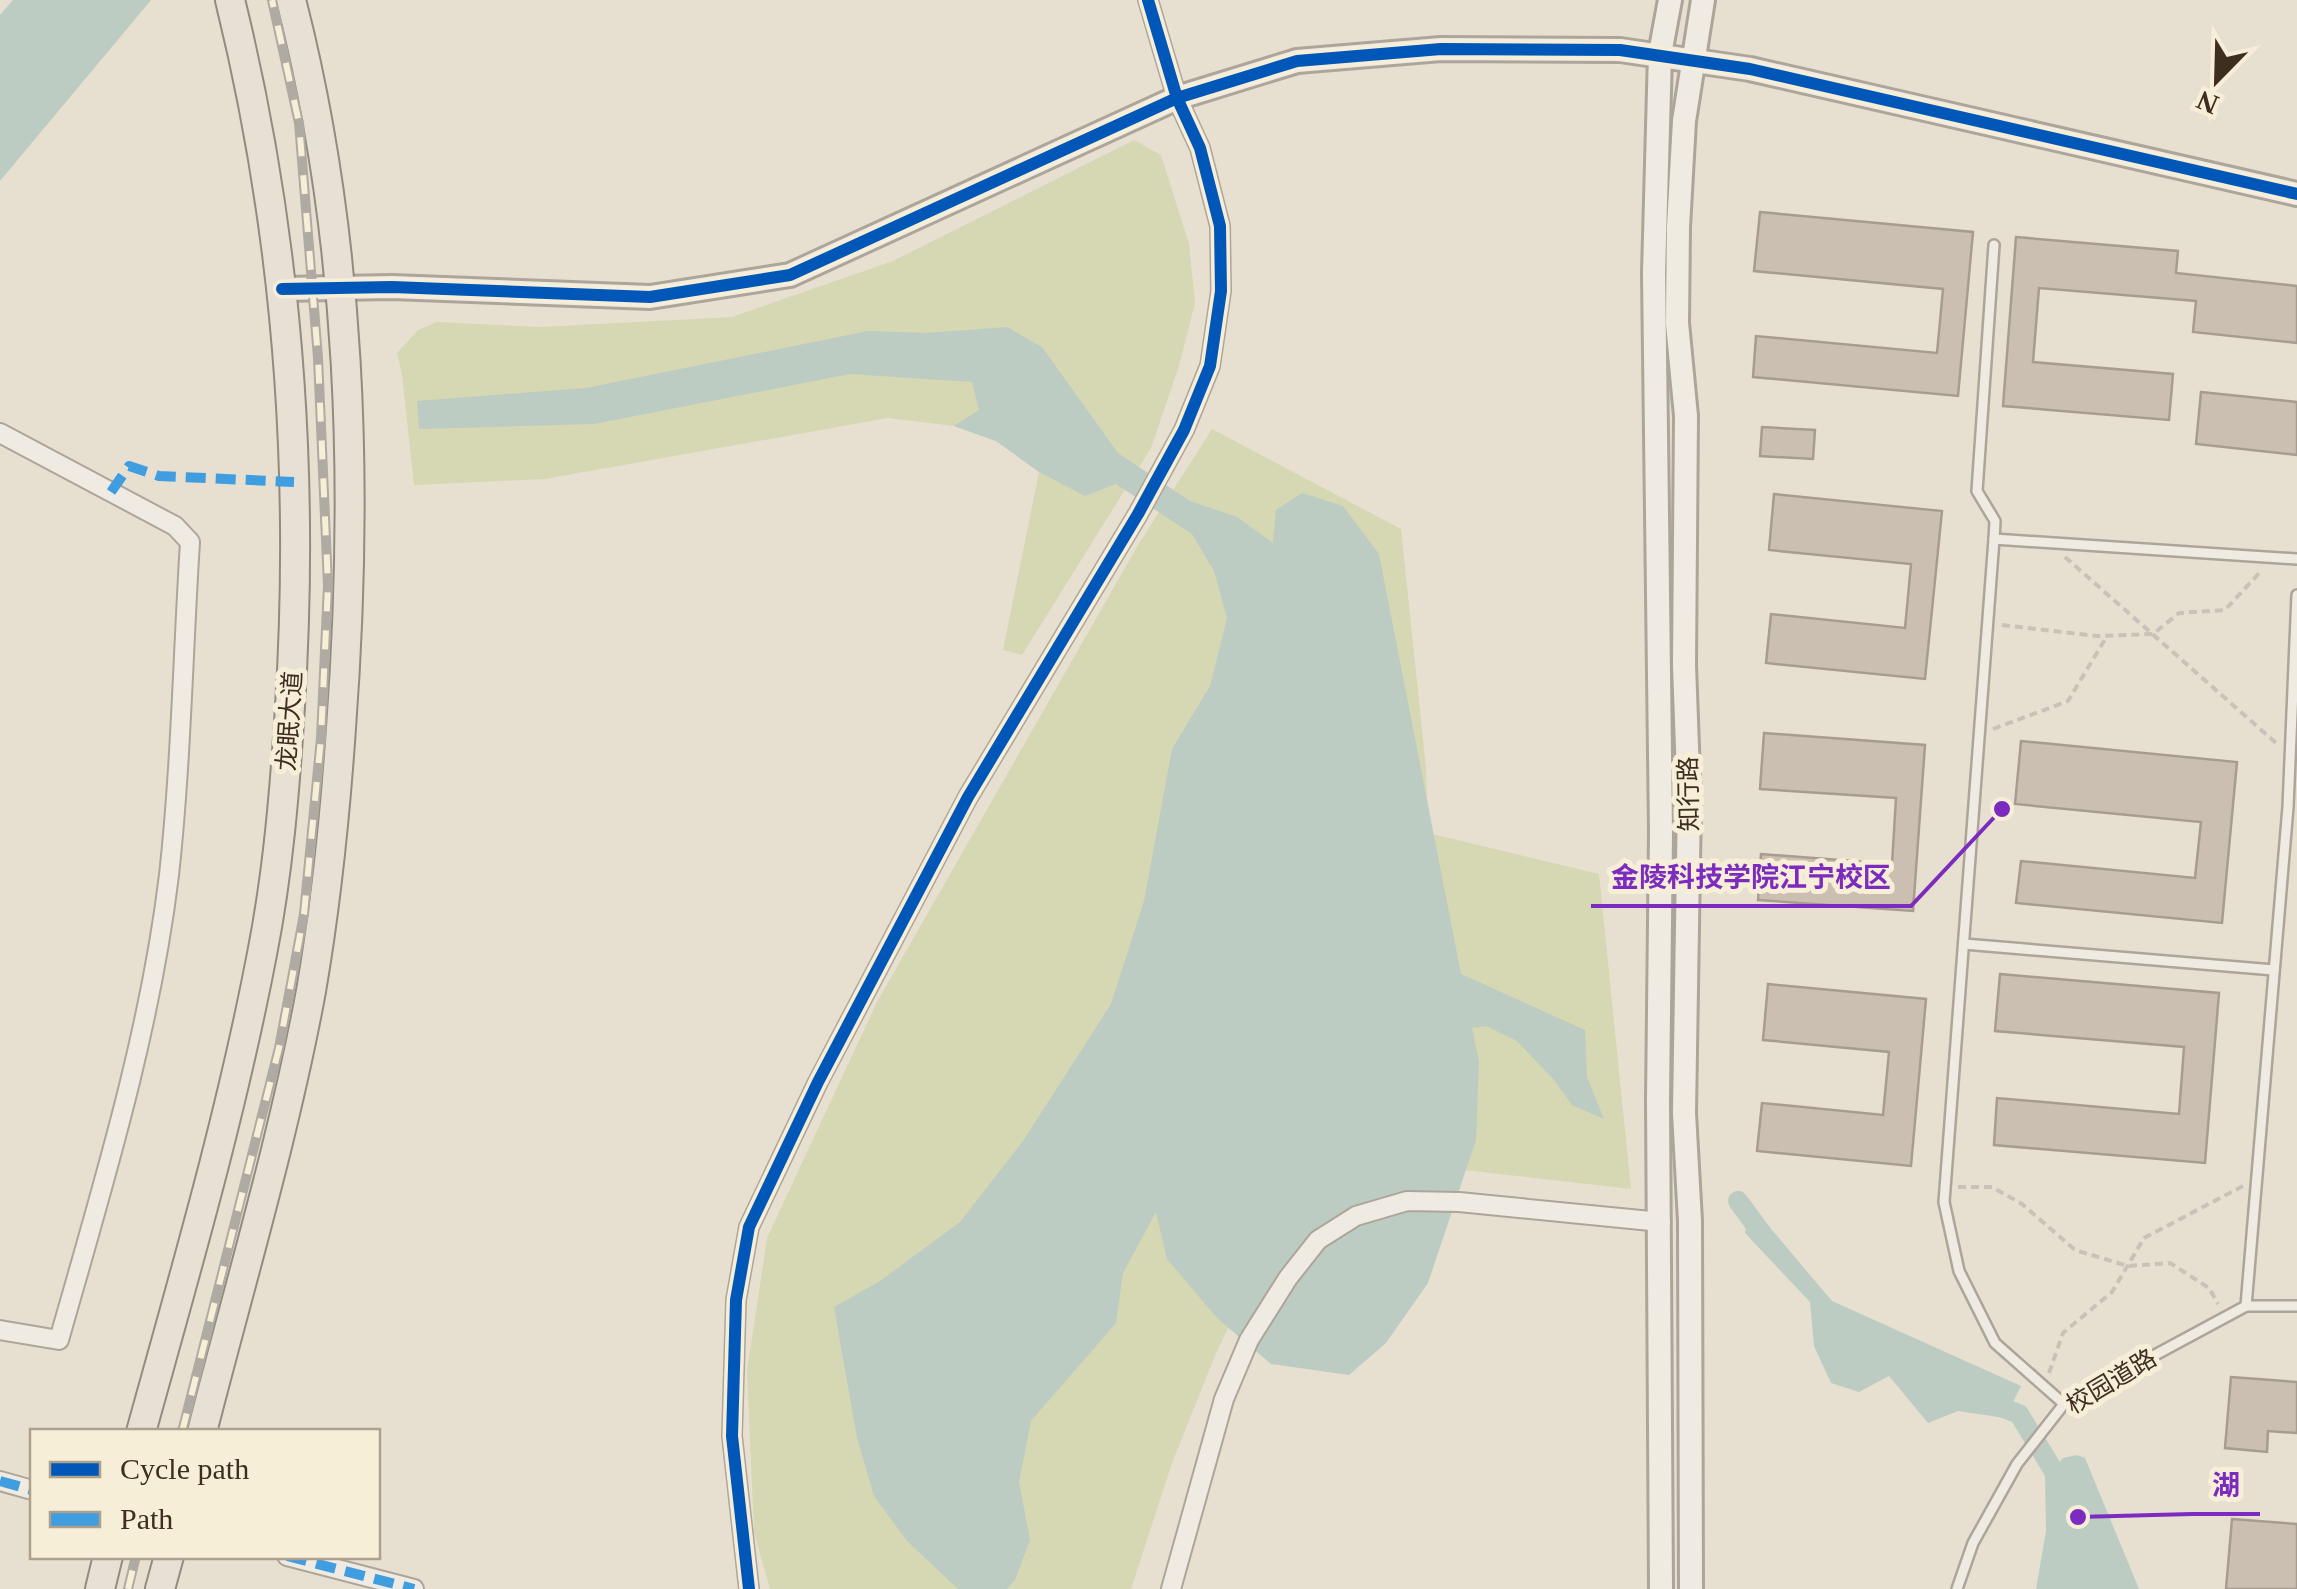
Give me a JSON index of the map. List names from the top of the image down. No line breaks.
{"streets":{"main road":["龙眠大道"],"street":["知行路"],"lane":["校园道路"]},"places":["金陵科技学院江宁校区","湖"],"legend":["Cycle path","Path"],"north":"bottom left"}
